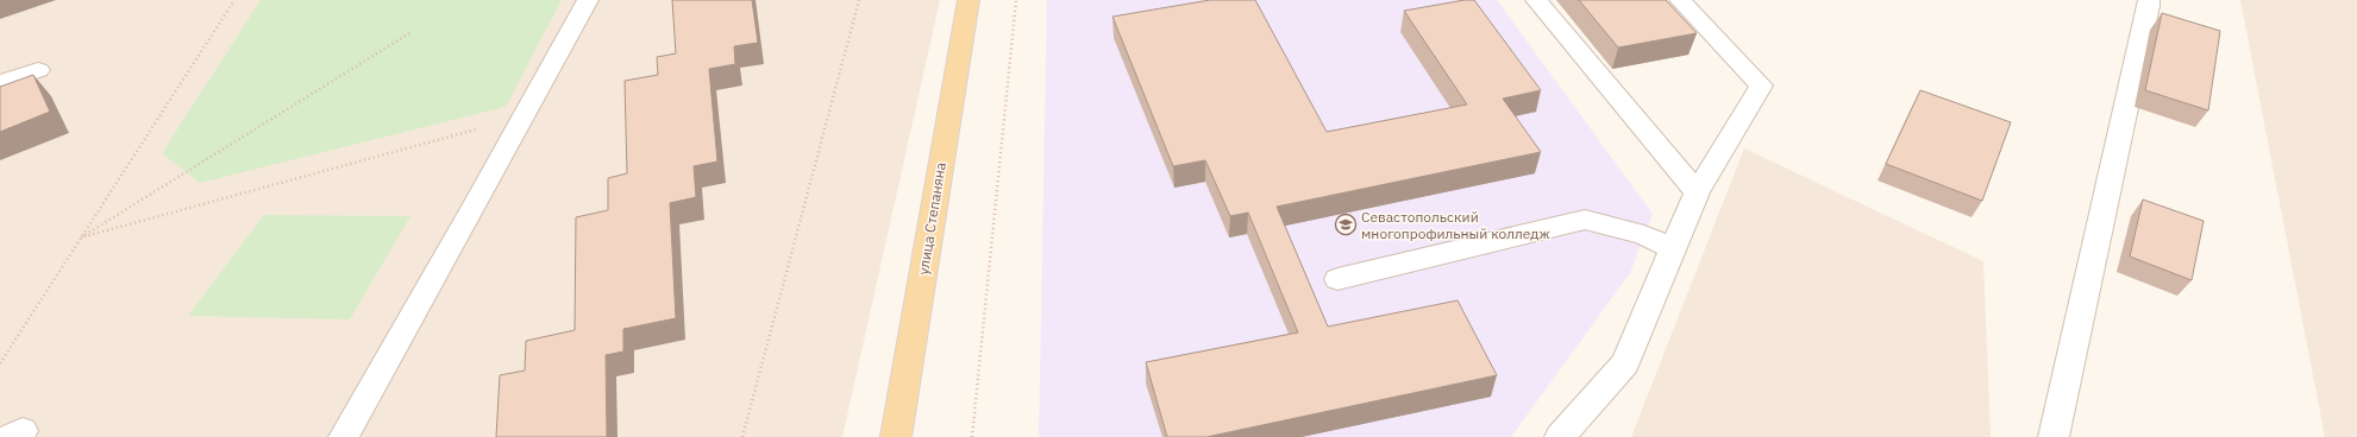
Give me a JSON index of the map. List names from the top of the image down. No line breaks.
{"streets":{"main road":["улица Степаняна"]},"places":{"school or university":["Севастопольский многопрофильный колледж"]}}
